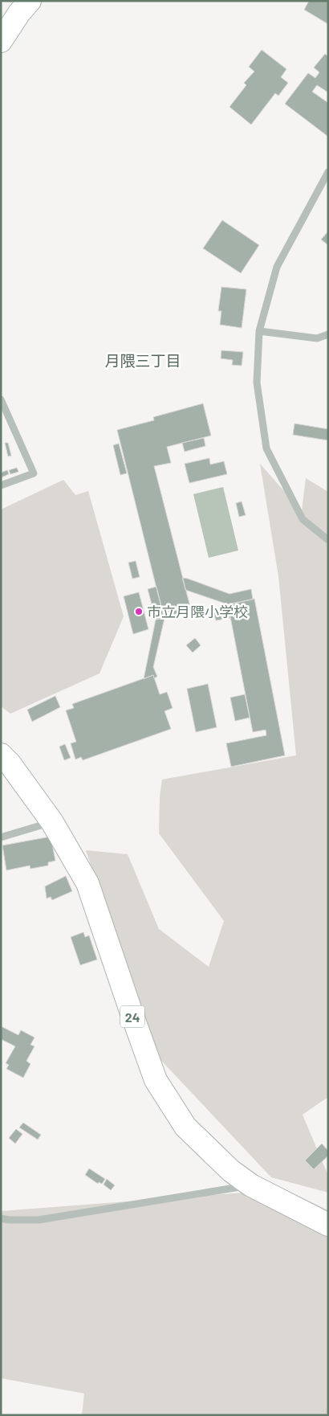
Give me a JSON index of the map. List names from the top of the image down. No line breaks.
{"streets":{"main road":["24"]},"districts":["月隈三丁目"],"places":["市立月隈小学校"]}
